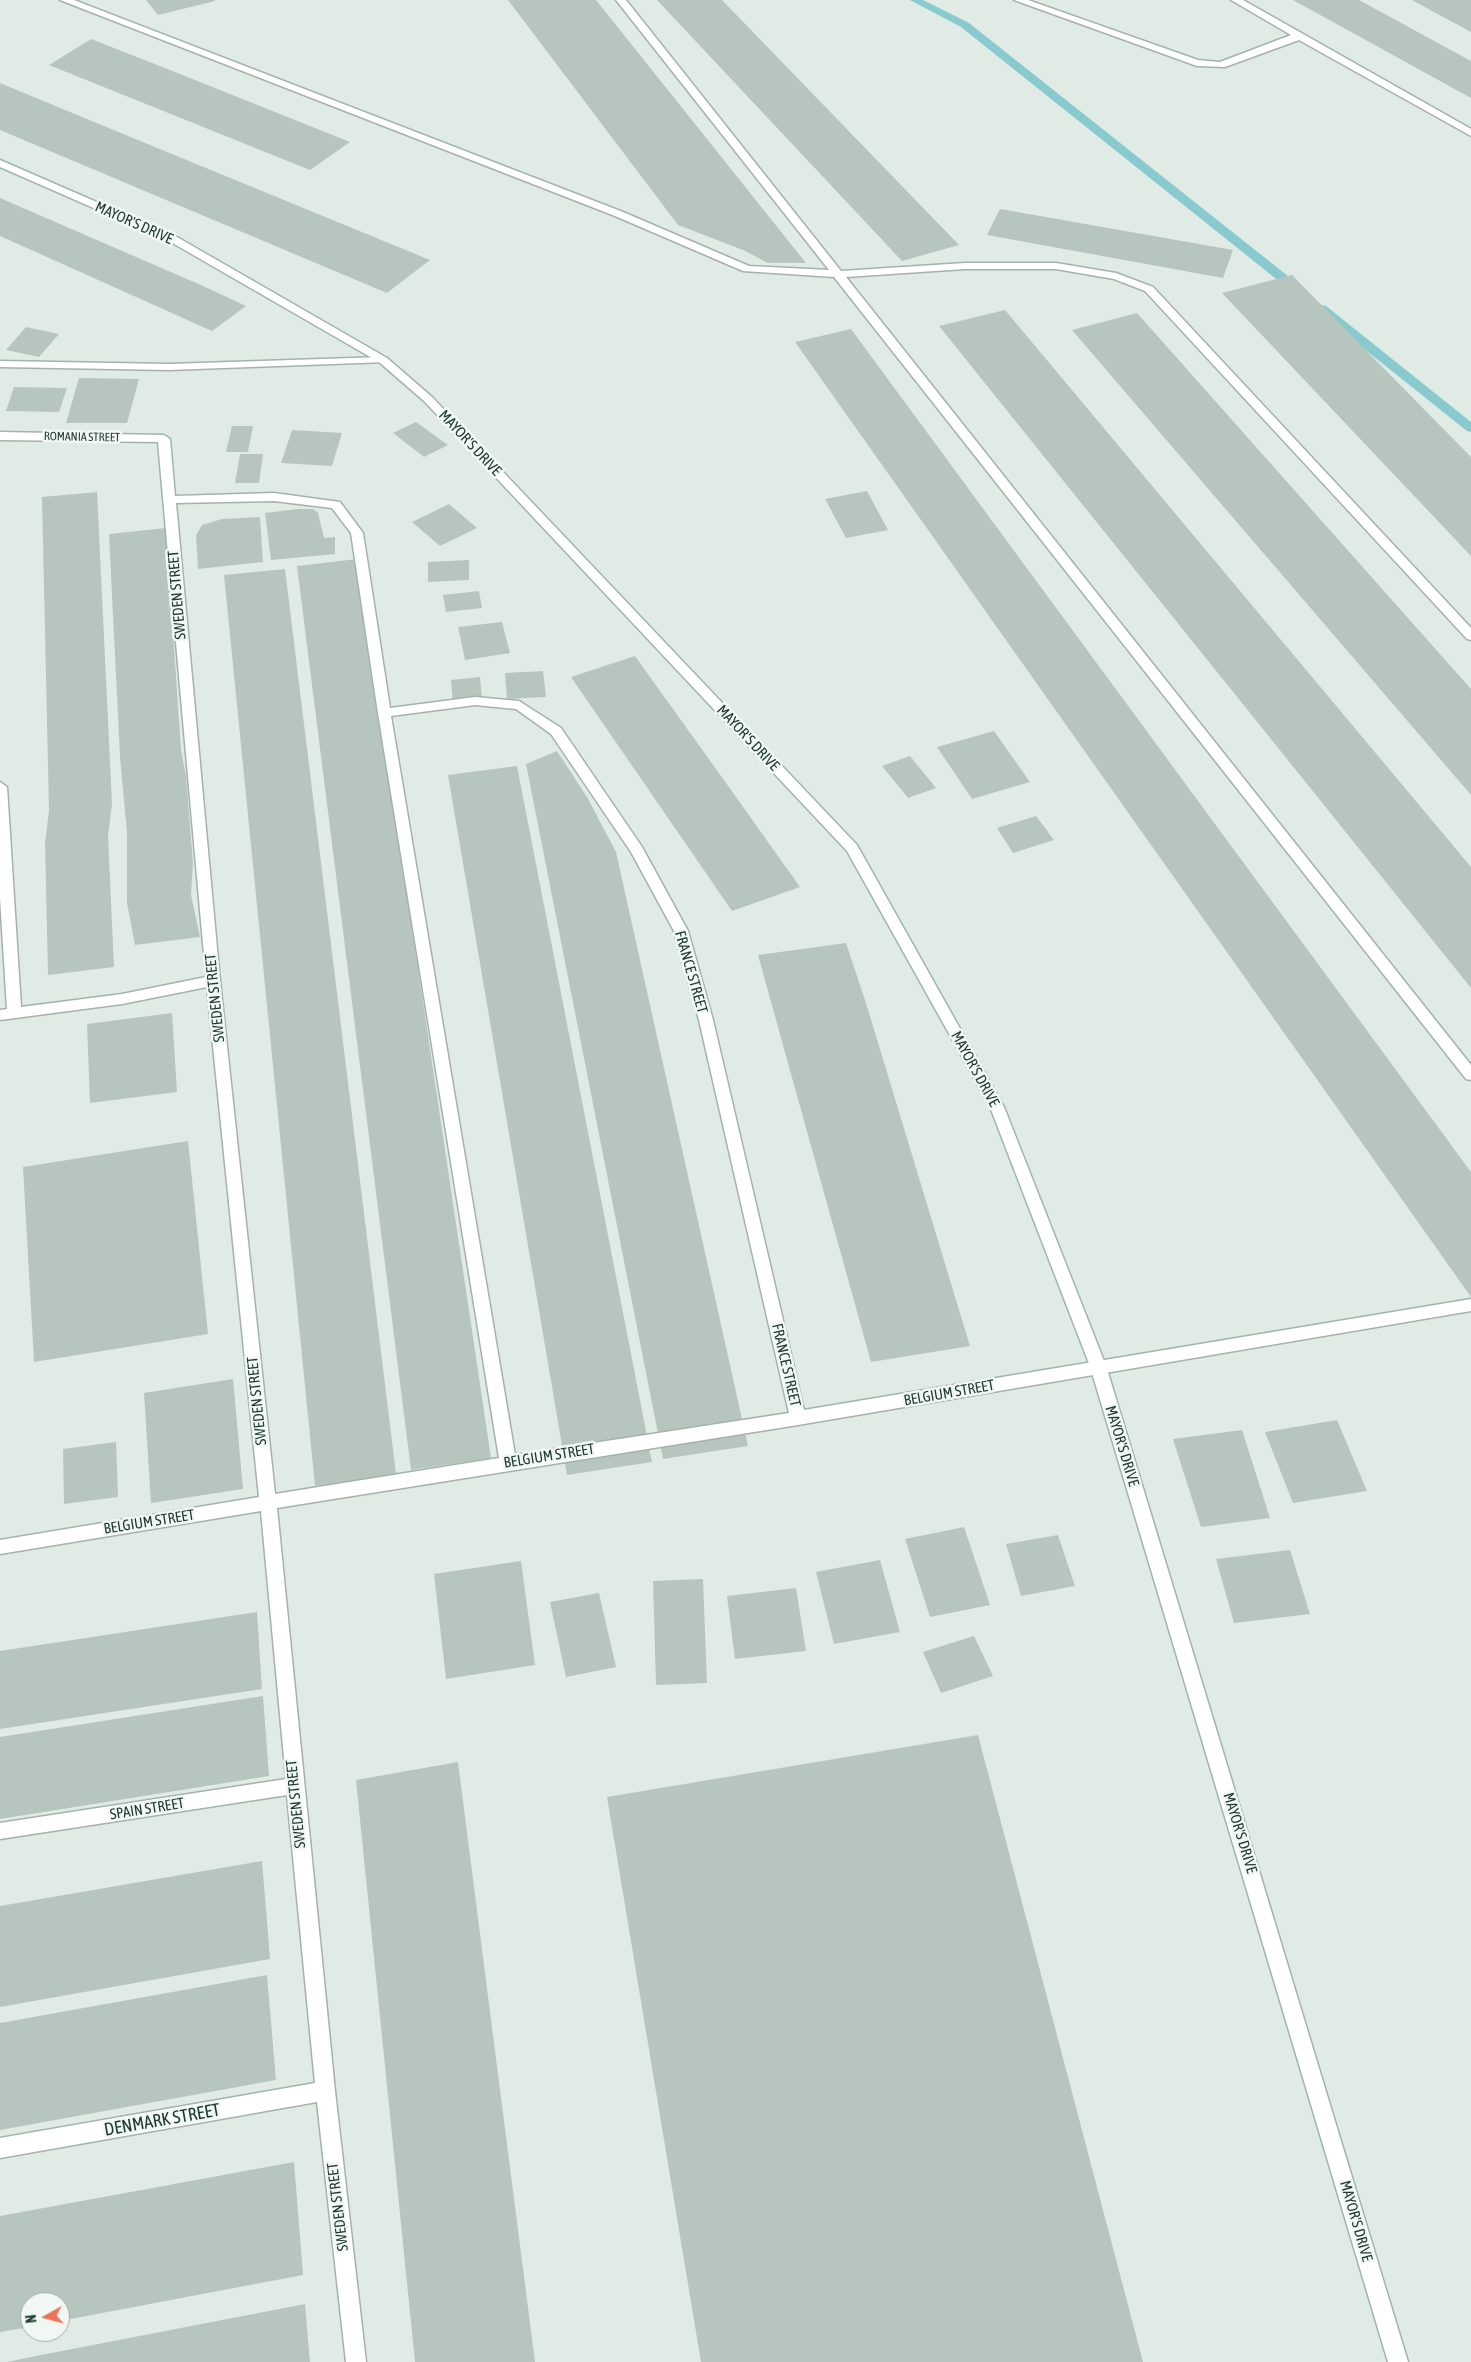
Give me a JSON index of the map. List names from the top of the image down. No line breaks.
{"streets":{"street":["MAYOR'S DRIVE","ROMANIA STREET","SWEDEN STREET","FRANCE STREET","BELGIUM STREET","SPAIN STREET","DENMARK STREET"]},"crossings":[["MAYOR'S DRIVE","BELGIUM STREET"],["ROMANIA STREET","SWEDEN STREET"],["SWEDEN STREET","BELGIUM STREET"],["SWEDEN STREET","SPAIN STREET"],["SWEDEN STREET","DENMARK STREET"],["FRANCE STREET","BELGIUM STREET"]],"north":"left"}
